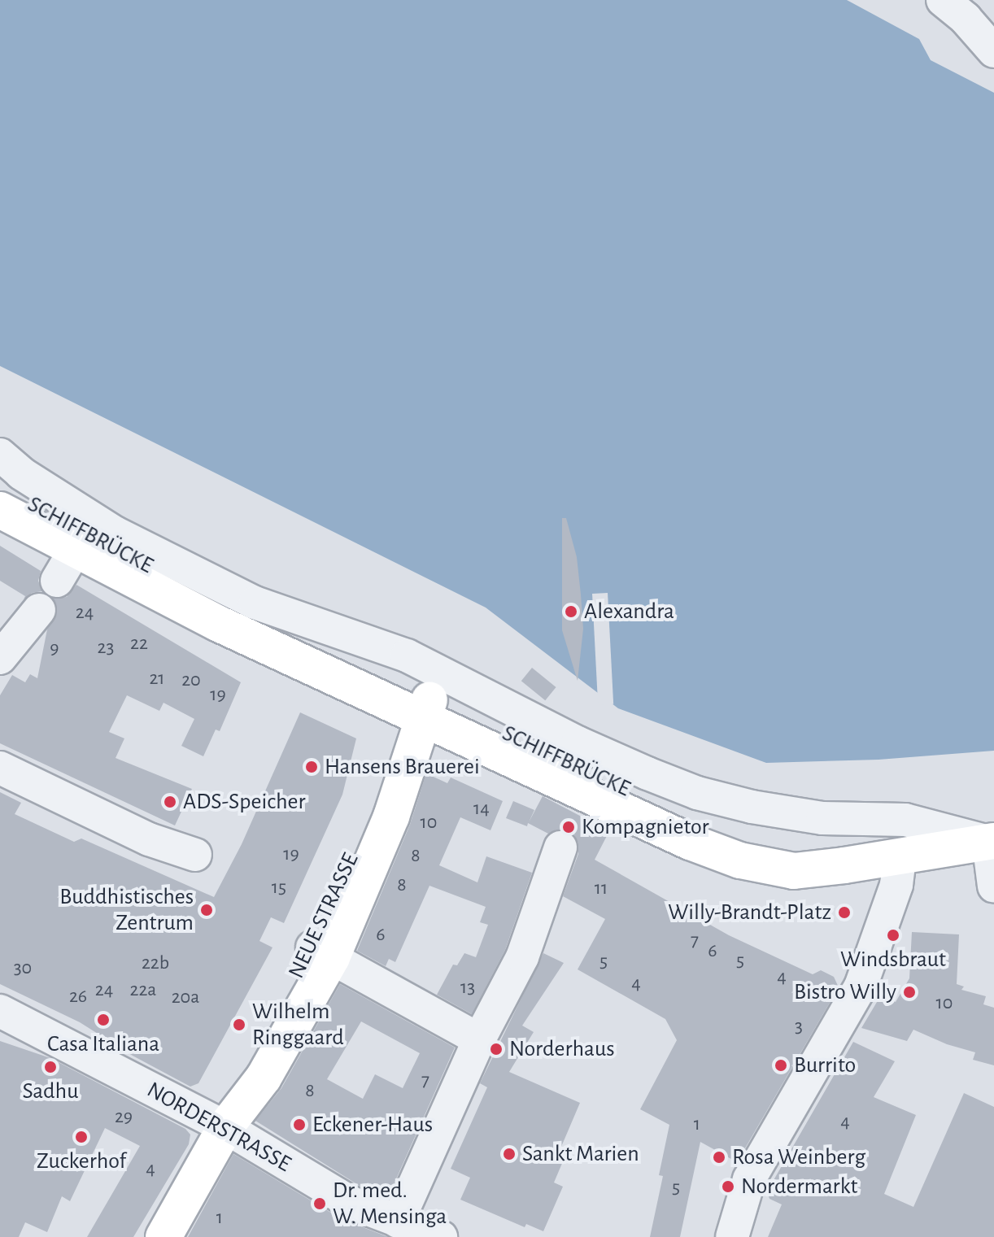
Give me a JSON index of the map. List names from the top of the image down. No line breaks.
{"streets":{"main road":["SCHIFFBRÜCKE","NEUE STRASSE"],"street":["NORDERSTRASSE"]},"crossings":[["SCHIFFBRÜCKE","NEUE STRASSE"],["NEUE STRASSE","NORDERSTRASSE"]],"places":["Alexandra","Hansens Brauerei","ADS-Speicher","Kompagnietor","Buddhistisches Zentrum","Willy-Brandt-Platz","Windsbraut","Bistro Willy","Casa Italiana","Wilhelm Ringgaard","Norderhaus","Burrito","Sadhu","Eckener-Haus","Zuckerhof","Sankt Marien","Rosa Weinberg","Nordermarkt","Dr. med. W. Mensinga"],"house_numbers":["24","22","23","9","21","20","19","14","10","19","8","8","15","11","6","7","6","5","5","22b","30","4","4","13","24","22a","26","20a","10","3","7","8","29","4","1","4","5","1"]}
